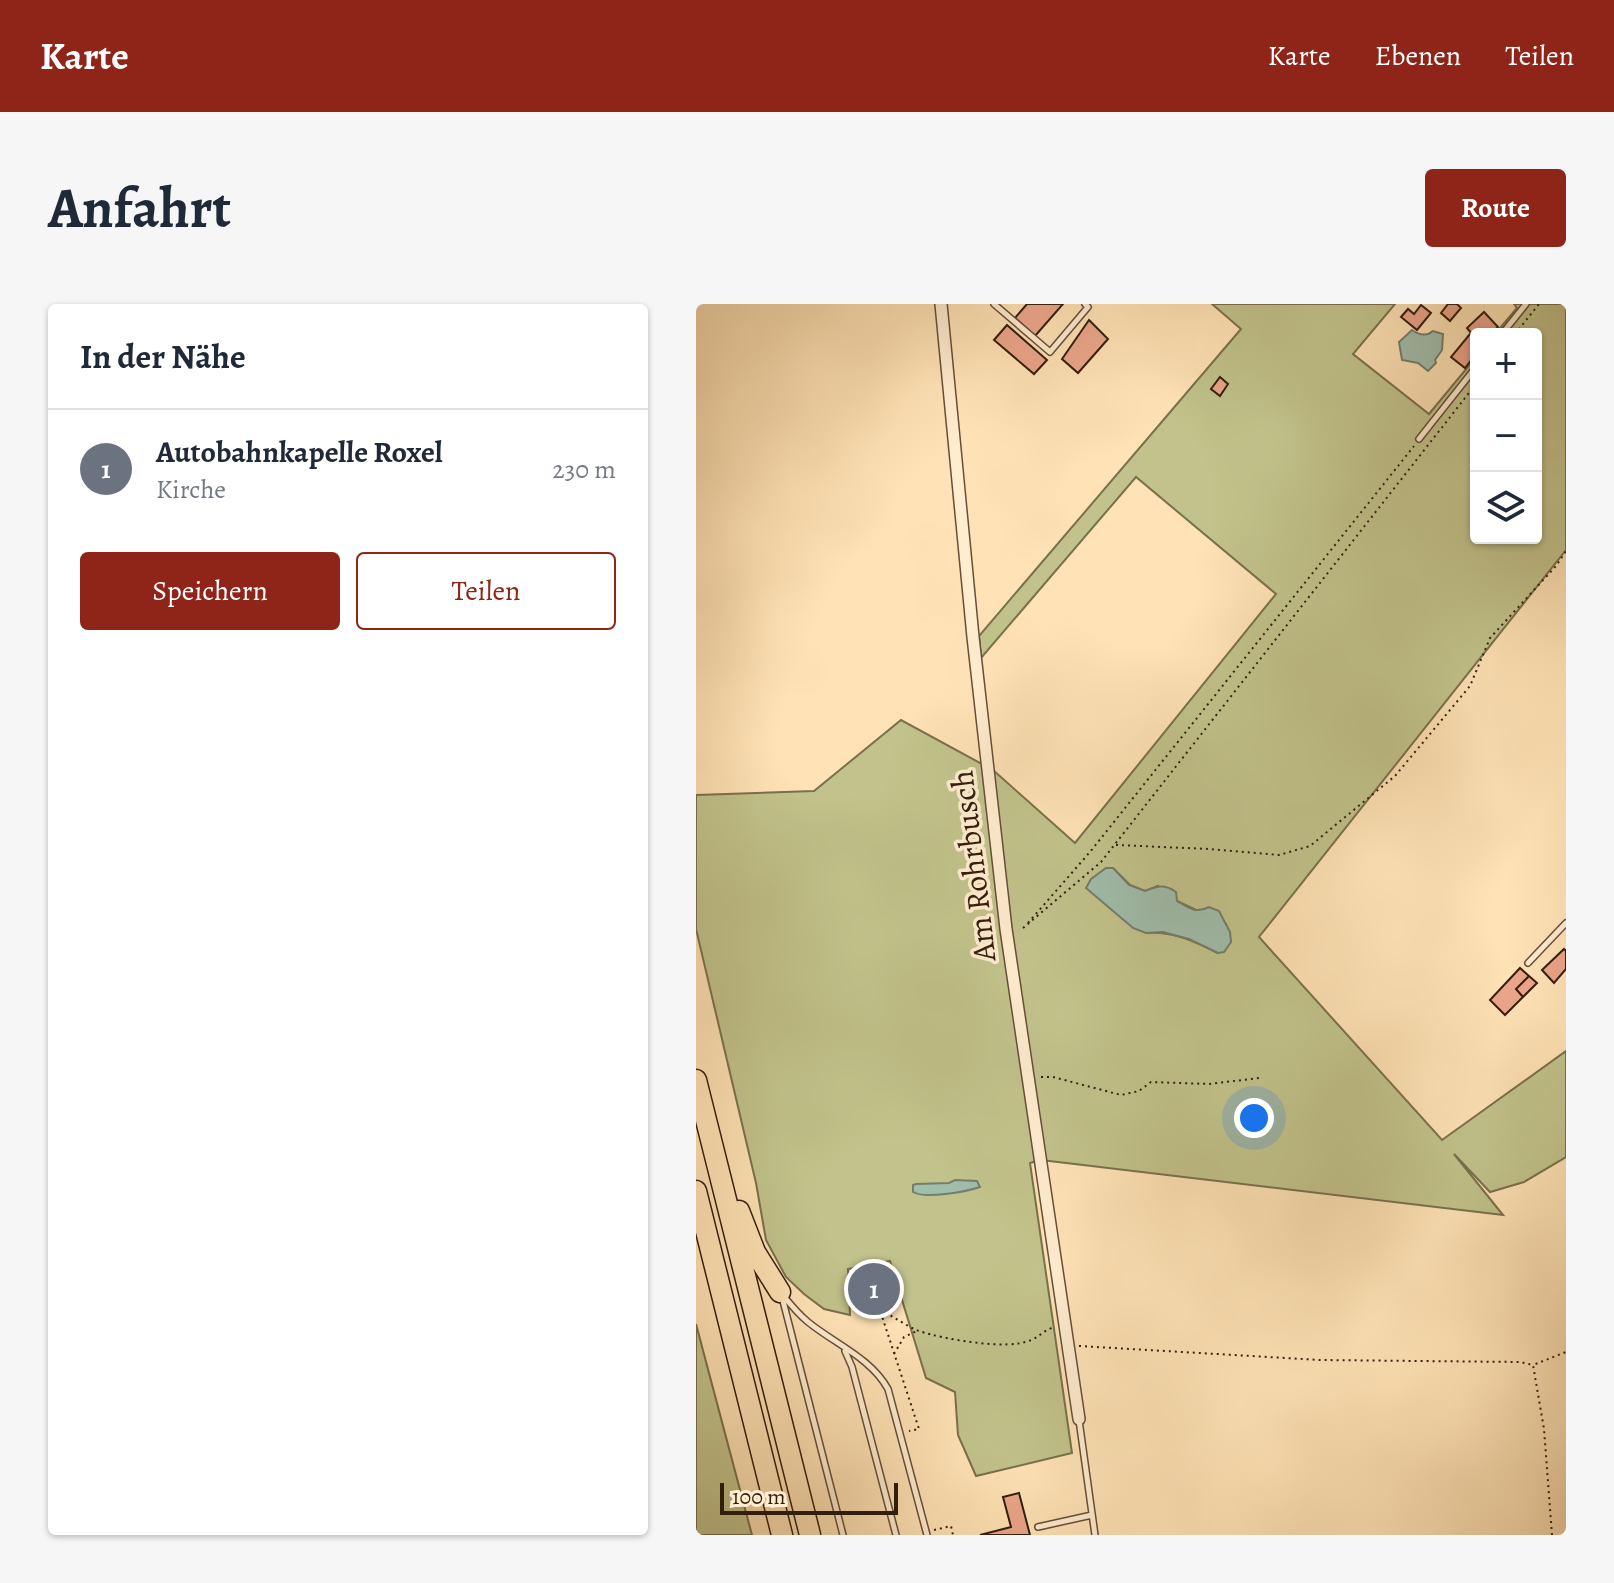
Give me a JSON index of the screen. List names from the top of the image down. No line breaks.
{"streets":{"street":["Am Rohrbusch"]},"scale_bar":"100 m","page":{"header":"Karte","nav":["Karte","Ebenen","Teilen"],"buttons":["Route",["Speichern","Teilen"]],"title":"Anfahrt","heading":"In der Nähe","map_buttons":["+","−"],"list":[{"mark":"1","name":"Autobahnkapelle Roxel","note":"Kirche","value":"230 m"}],"pins":"1","scale":"100 m"}}
